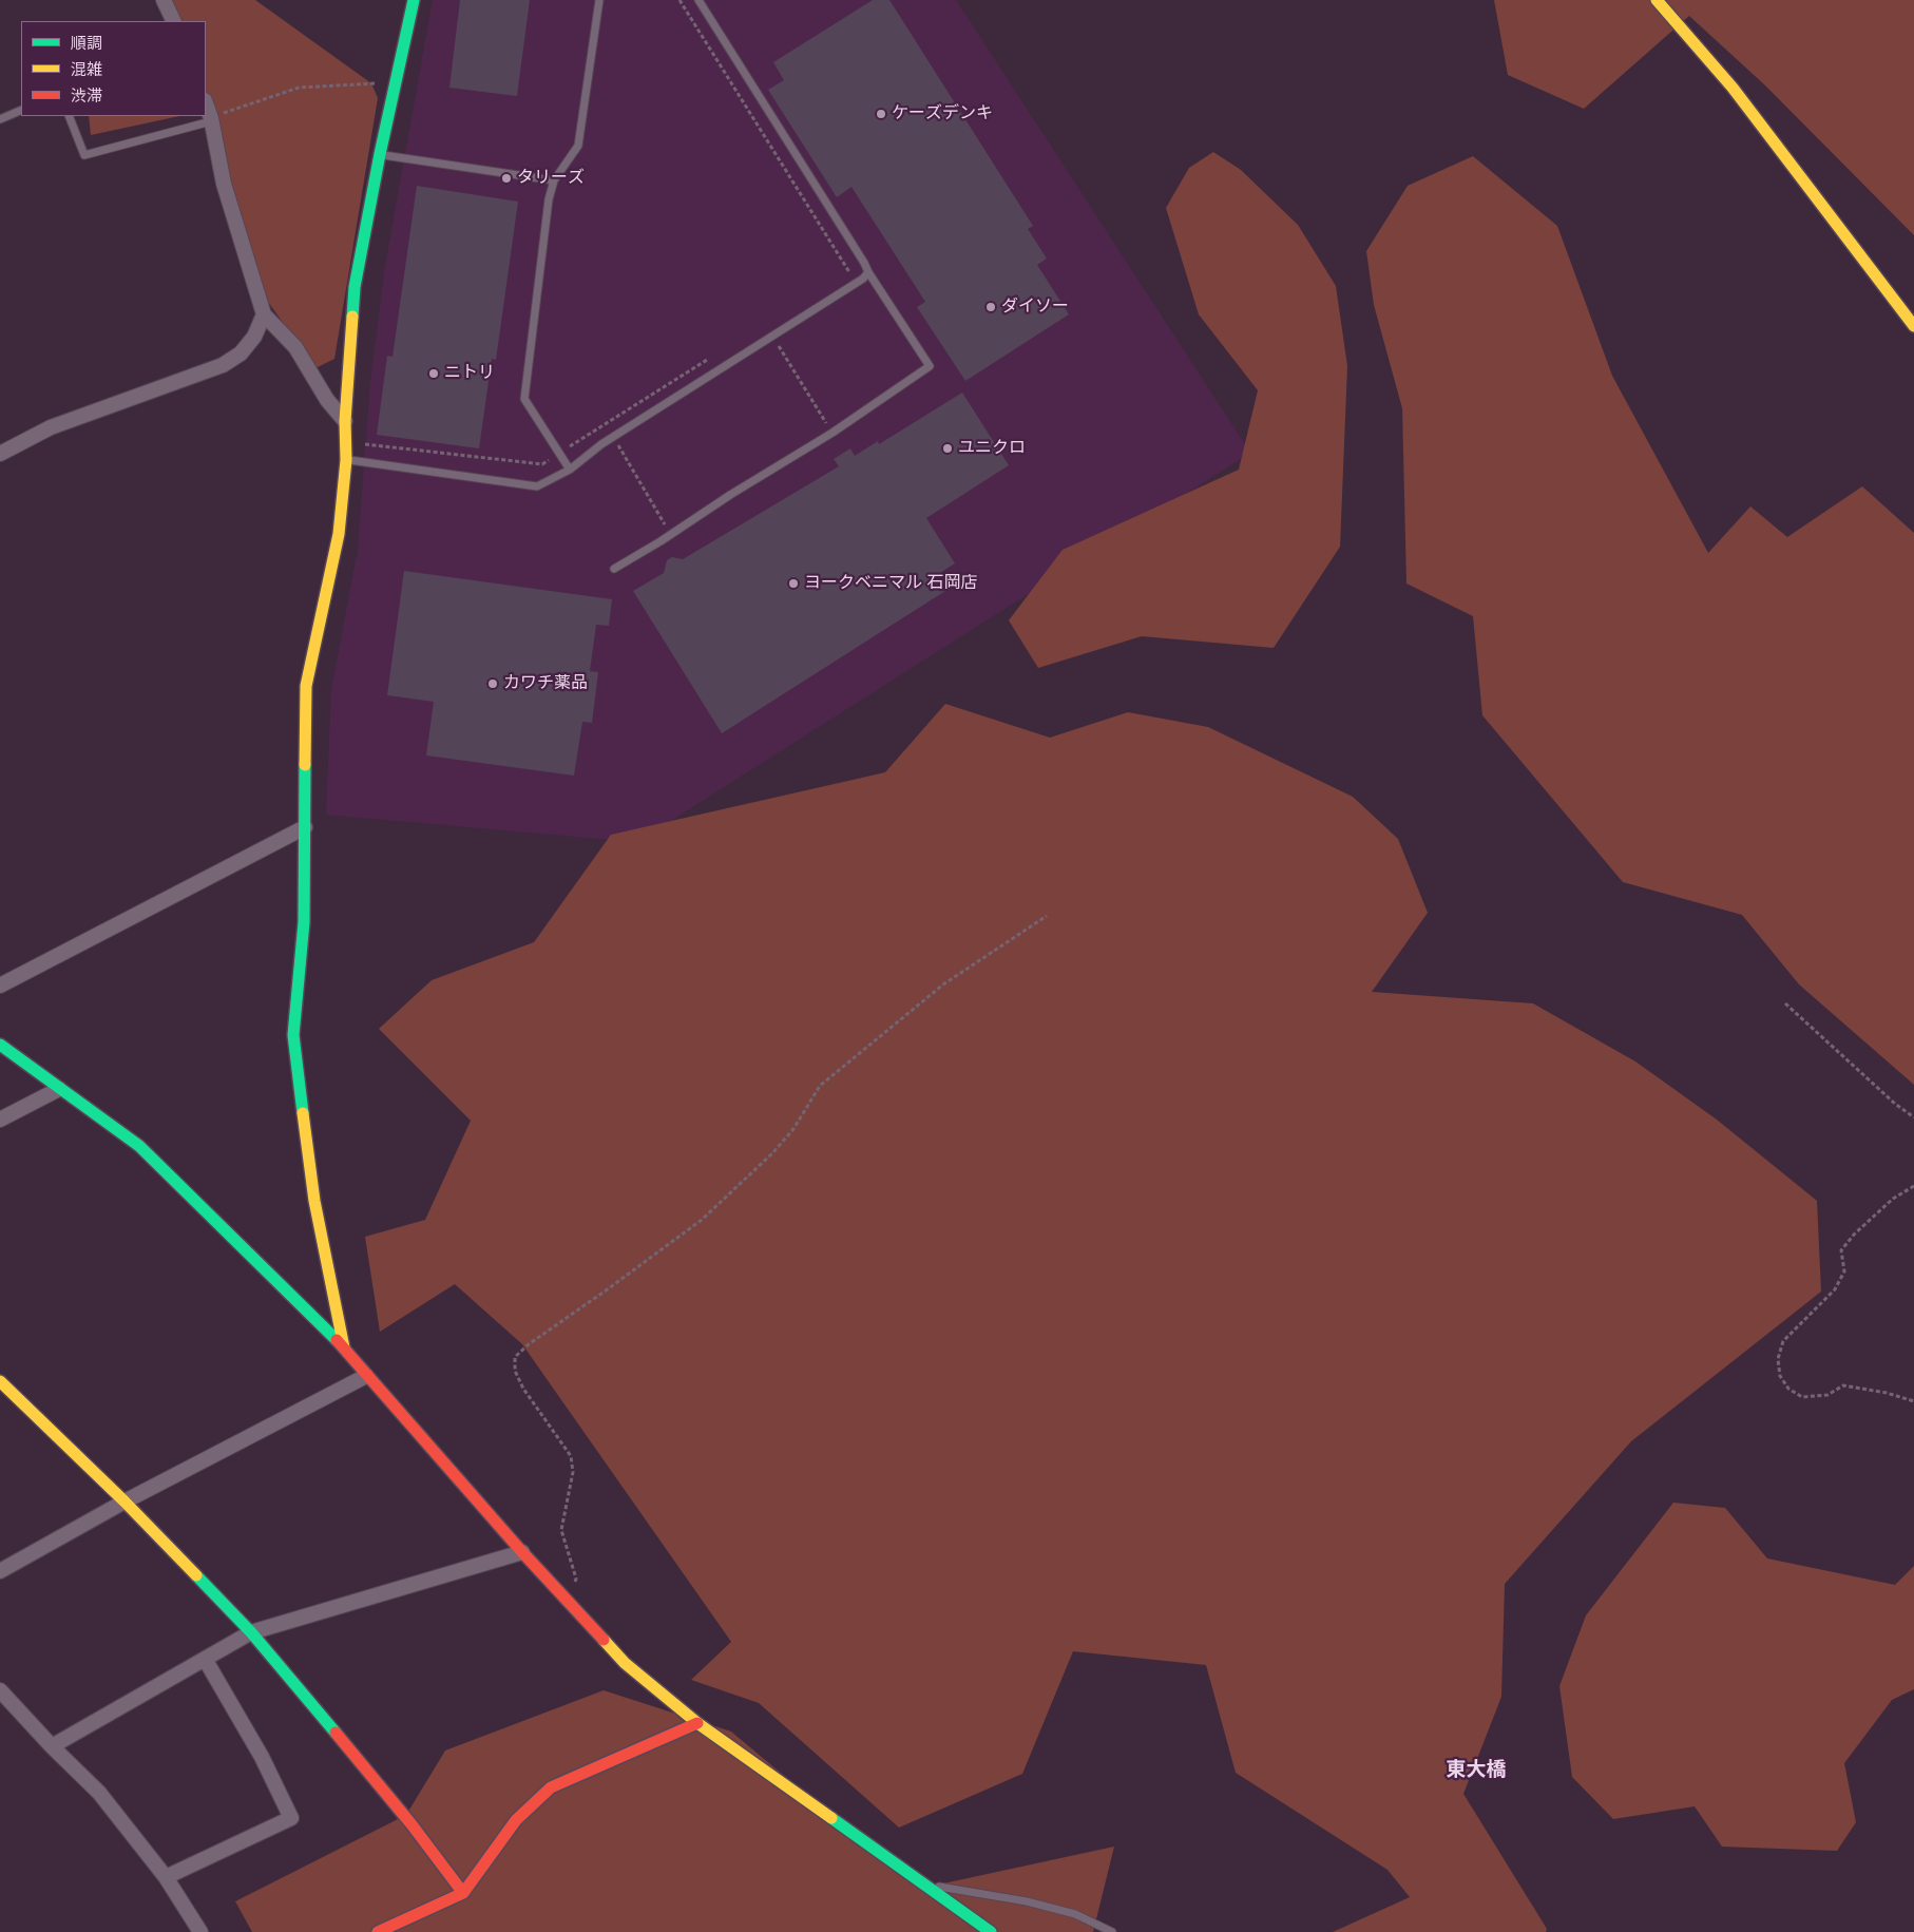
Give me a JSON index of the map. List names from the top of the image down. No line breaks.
{"districts":["東大橋"],"places":["ケーズデンキ","タリーズ","ダイソー","ニトリ","ユニクロ","ヨークベニマル 石岡店","カワチ薬品"],"legend":["順調","混雑","渋滞"]}
